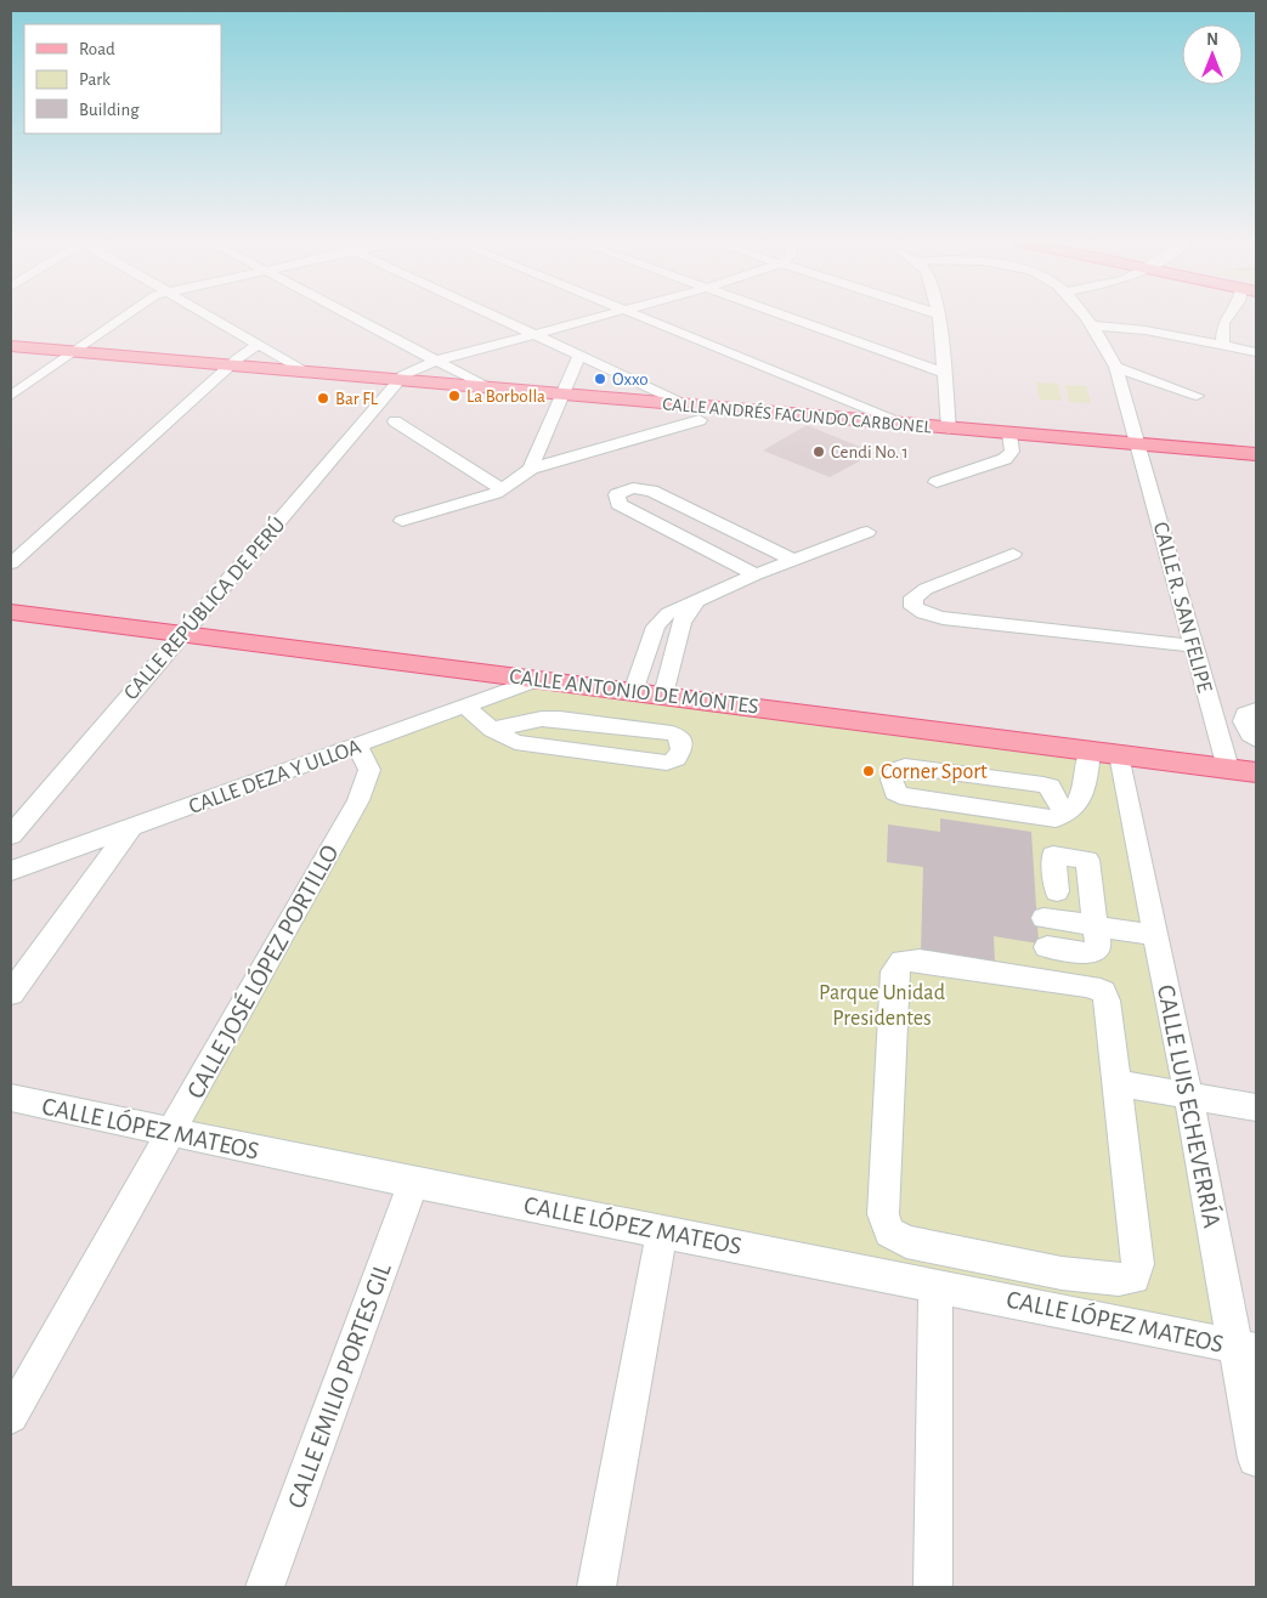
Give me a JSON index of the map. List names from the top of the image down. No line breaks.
{"streets":{"main road":["CALLE ANDRÉS FACUNDO CARBONEL","CALLE ANTONIO DE MONTES"],"street":["CALLE R. SAN FELIPE","CALLE REPÚBLICA DE PERÚ","CALLE DEZA Y ULLOA","CALLE JOSÉ LÓPEZ PORTILLO","CALLE LUIS ECHEVERRÍA","CALLE LÓPEZ MATEOS","CALLE EMILIO PORTES GIL"]},"crossings":[["CALLE ANDRÉS FACUNDO CARBONEL","CALLE R. SAN FELIPE"],["CALLE ANDRÉS FACUNDO CARBONEL","CALLE REPÚBLICA DE PERÚ"],["CALLE R. SAN FELIPE","CALLE ANTONIO DE MONTES"],["CALLE REPÚBLICA DE PERÚ","CALLE ANTONIO DE MONTES"],["CALLE ANTONIO DE MONTES","CALLE DEZA Y ULLOA"],["CALLE ANTONIO DE MONTES","CALLE LUIS ECHEVERRÍA"],["CALLE DEZA Y ULLOA","CALLE JOSÉ LÓPEZ PORTILLO"],["CALLE JOSÉ LÓPEZ PORTILLO","CALLE LÓPEZ MATEOS"],["CALLE LUIS ECHEVERRÍA","CALLE LÓPEZ MATEOS"],["CALLE LÓPEZ MATEOS","CALLE EMILIO PORTES GIL"]],"parks":["Parque Unidad Presidentes"],"places":["Oxxo","La Borbolla","Bar FL","Cendi No. 1","Corner Sport"],"legend":["Road","Park","Building"],"north":"top"}
